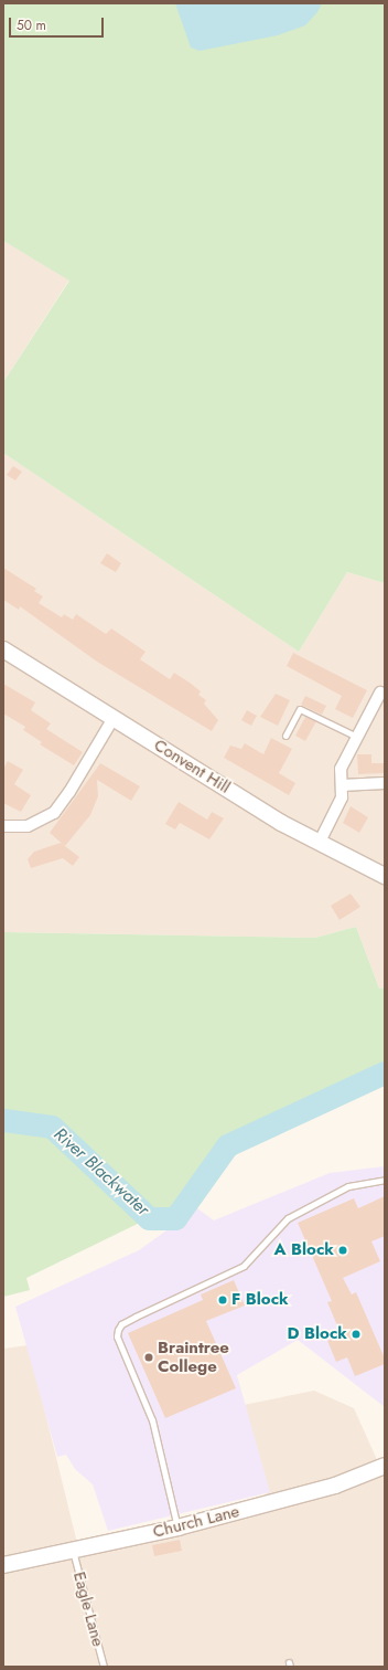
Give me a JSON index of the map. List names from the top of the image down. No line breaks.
{"streets":{"main road":["Convent Hill","Church Lane"],"lane":["Eagle Lane"]},"crossings":[["Church Lane","Eagle Lane"]],"water":["River Blackwater"],"places":["A Block","F Block","D Block","Braintree College"],"scale_bar":"50 m"}
